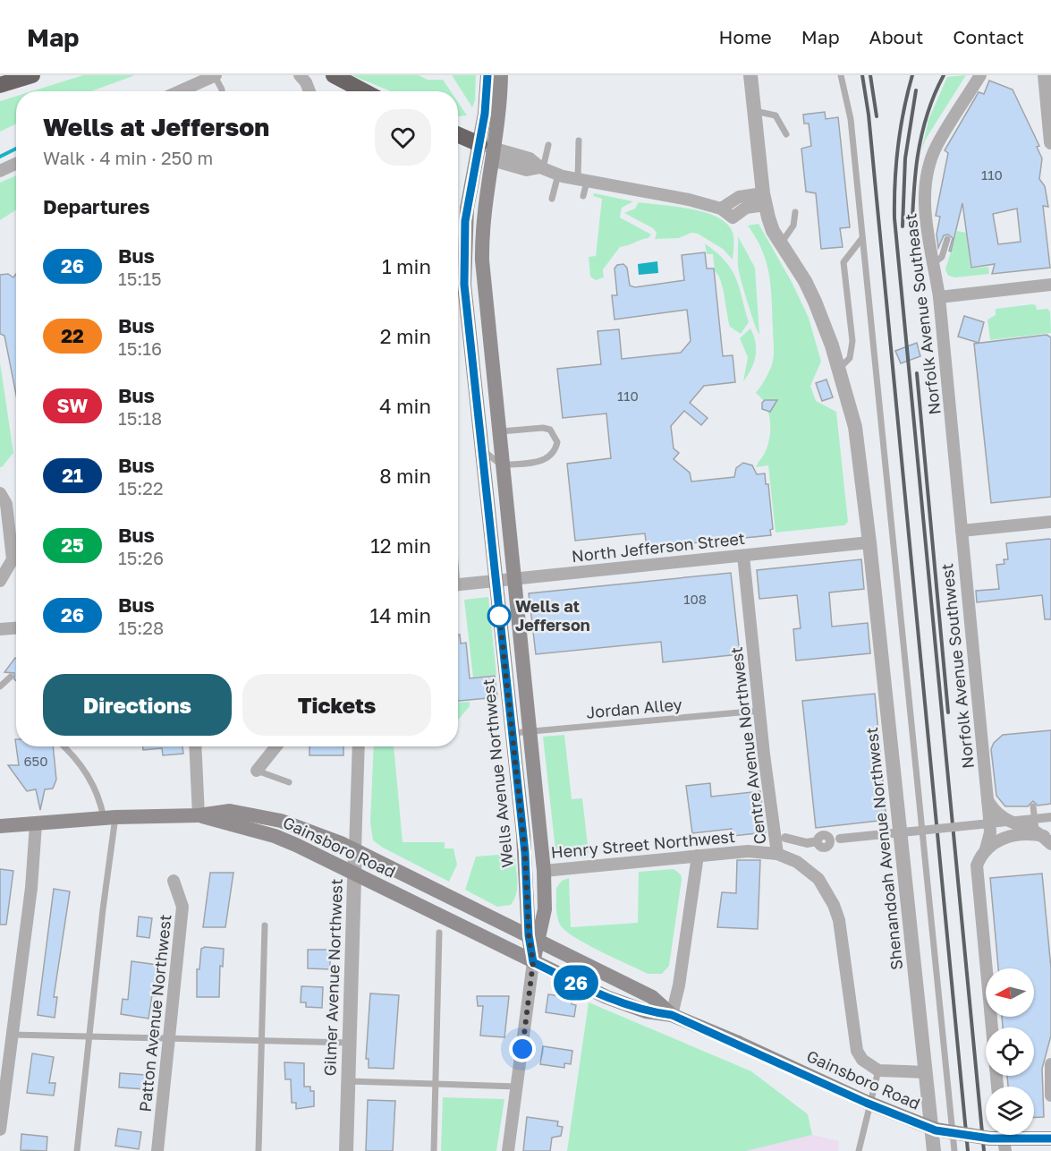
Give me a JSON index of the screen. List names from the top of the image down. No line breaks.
{"streets":{"main road":["Wells Avenue Northwest","Gainsboro Road"],"street":["Norfolk Avenue Southeast","North Jefferson Street","Norfolk Avenue Southwest","Centre Avenue Northwest","Henry Street Northwest","Shenandoah Avenue Northwest","Gilmer Avenue Northwest","Patton Avenue Northwest"],"lane":["Jordan Alley"]},"crossings":[["Norfolk Avenue Southeast","Norfolk Avenue Southwest"],["North Jefferson Street","Centre Avenue Northwest"],["North Jefferson Street","Wells Avenue Northwest"],["North Jefferson Street","Shenandoah Avenue Northwest"],["Jordan Alley","Centre Avenue Northwest"],["Jordan Alley","Wells Avenue Northwest"],["Centre Avenue Northwest","Henry Street Northwest"],["Wells Avenue Northwest","Henry Street Northwest"],["Wells Avenue Northwest","Gainsboro Road"],["Gainsboro Road","Gilmer Avenue Northwest"]],"places":["Wells at Jefferson"],"lines":["bus line 26"],"house_numbers":["110","110","108","650"],"north":"left","page":{"header":"Map","nav":["Home","Map","About","Contact"],"on_map":"26","heading":[["Wells at Jefferson","Walk · 4 min · 250 m"],"Departures"],"list":[{"mark":"26","name":"Bus","note":"15:15","value":"1 min"},{"mark":"22","name":"Bus","note":"15:16","value":"2 min"},{"mark":"SW","name":"Bus","note":"15:18","value":"4 min"},{"mark":"21","name":"Bus","note":"15:22","value":"8 min"},{"mark":"25","name":"Bus","note":"15:26","value":"12 min"},{"mark":"26","name":"Bus","note":"15:28","value":"14 min"}],"buttons":["Directions","Tickets"]}}
